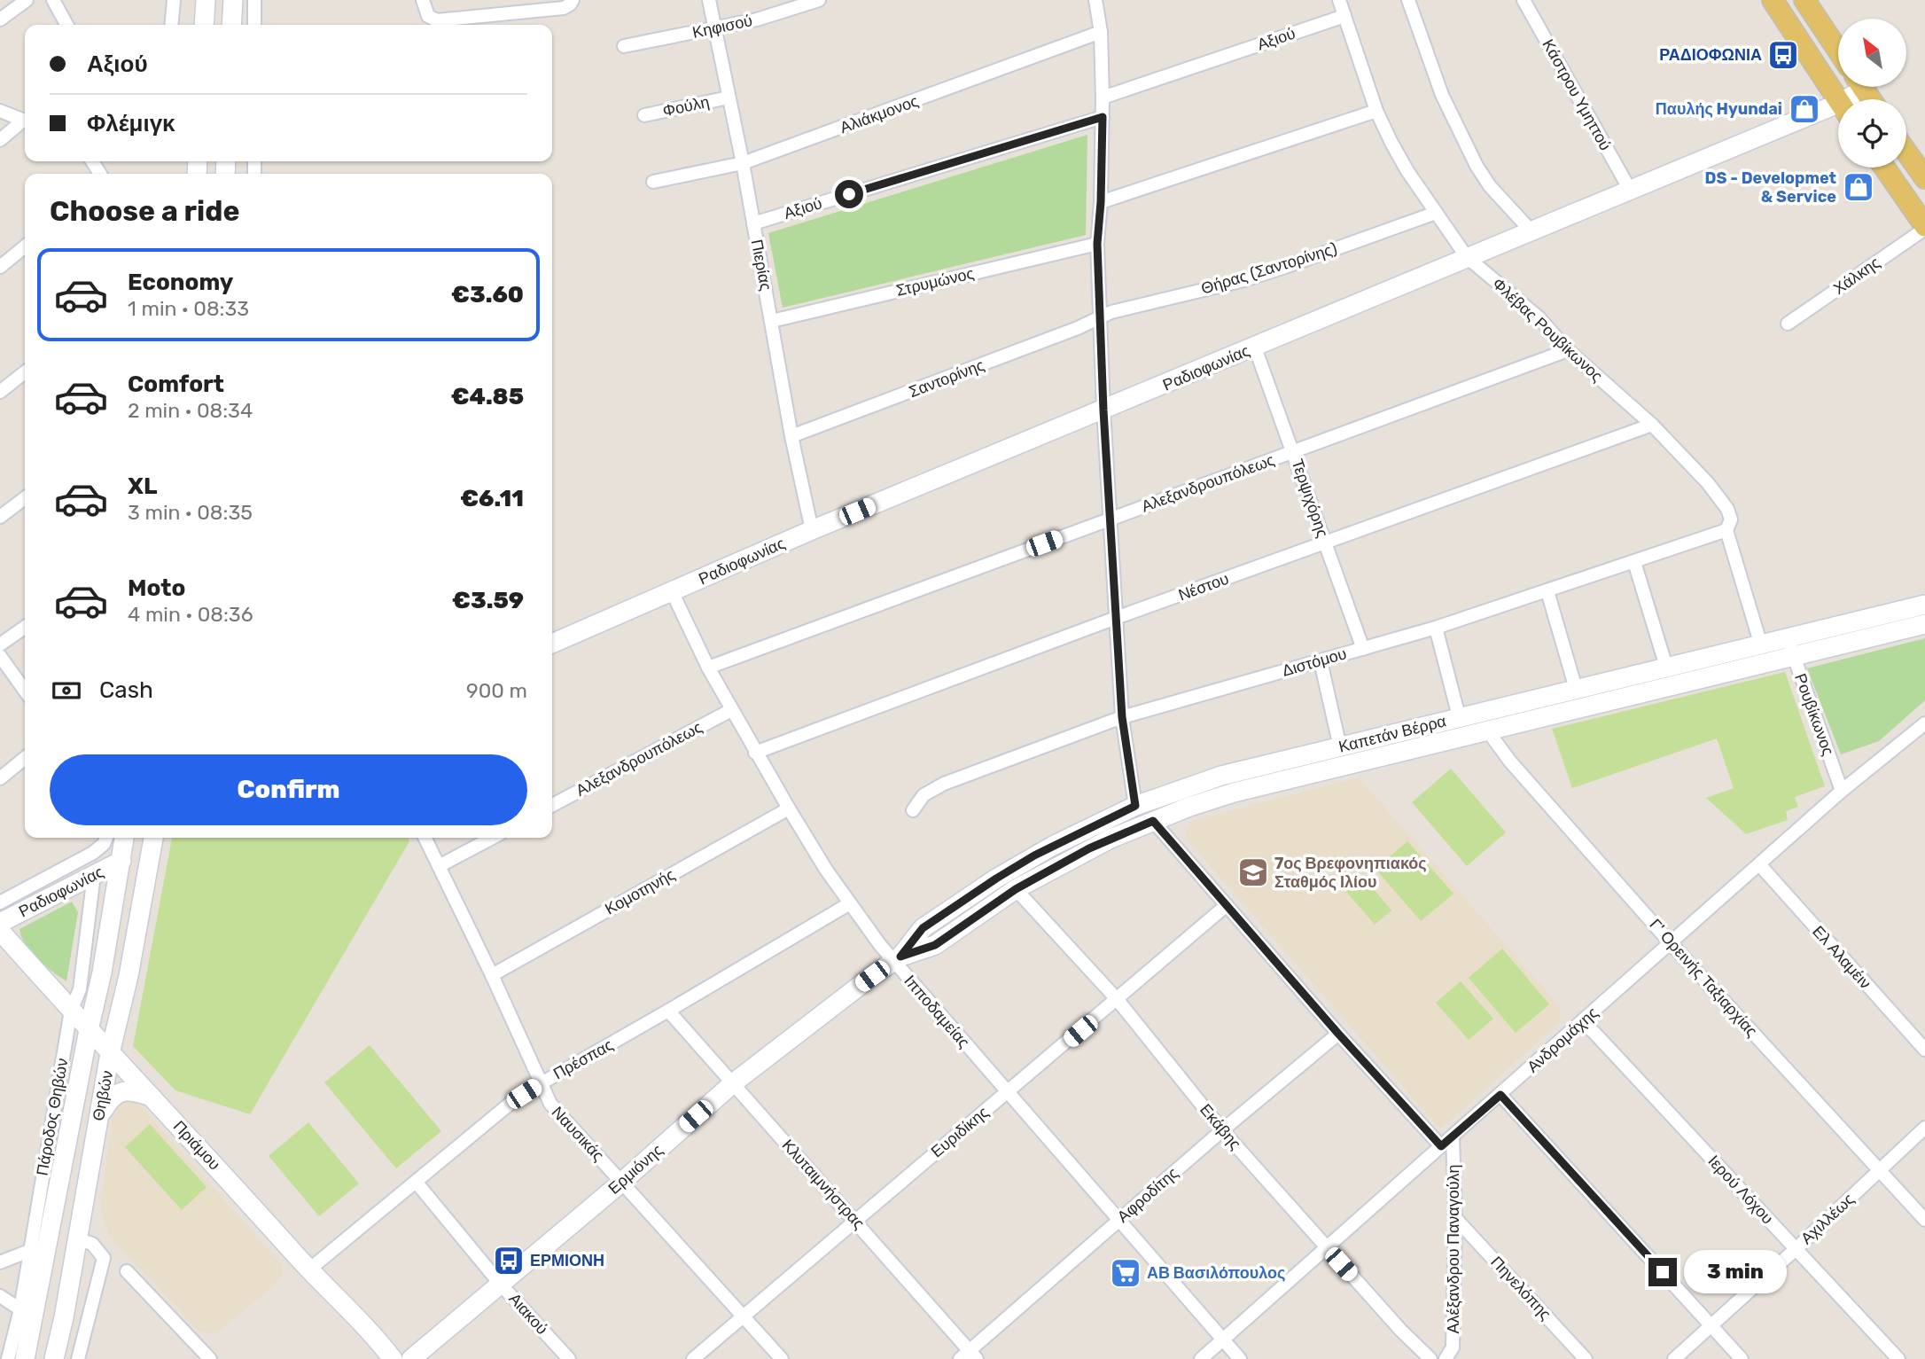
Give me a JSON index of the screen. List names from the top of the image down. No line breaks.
{"streets":{"street":["Κηφισού","Αξιού","Κάστρου Υμηττού","Φούλη","Αλιάκμονος","Πιερίας","Θήρας (Σαντορίνης)","Χάλκης","Στρυμώνος","Φλέβας Ρουβίκωνος","Ραδιοφωνίας","Σαντορίνης","Αλεξανδρουπόλεως","Τερψιχόρης","Νέστου","Διστόμου","Ρουβίκωνος","Καπετάν Βέρρα","Κομοτηνής","Ελ Αλαμέιν","Γ' Ορεινής Ταξιαρχίας","Ιπποδαμείας","Ανδρομάχης","Πρέσπας","Θηβών","Πάροδος Θηβών","Εκάβης","Ευριδίκης","Ναυσικάς","Πριάμου","Ερμιόνης","Κλυταιμνήστρας","Ιερού Λόχου","Αφροδίτης","Αχιλλέως","Αλέξανδρου Παναγούλη","Πηνελόπης","Αιακού"]},"crossings":[["Κηφισού","Πιερίας"],["Αξιού","Πιερίας"],["Αξιού","Φλέβας Ρουβίκωνος"],["Κάστρου Υμηττού","Ραδιοφωνίας"],["Φούλη","Πιερίας"],["Αλιάκμονος","Πιερίας"],["Πιερίας","Στρυμώνος"],["Πιερίας","Ραδιοφωνίας"],["Πιερίας","Σαντορίνης"],["Θήρας (Σαντορίνης)","Φλέβας Ρουβίκωνος"],["Θήρας (Σαντορίνης)","Σαντορίνης"],["Φλέβας Ρουβίκωνος","Ραδιοφωνίας"],["Φλέβας Ρουβίκωνος","Αλεξανδρουπόλεως"],["Φλέβας Ρουβίκωνος","Νέστου"],["Φλέβας Ρουβίκωνος","Διστόμου"],["Φλέβας Ρουβίκωνος","Καπετάν Βέρρα"],["Ραδιοφωνίας","Τερψιχόρης"],["Ραδιοφωνίας","Ιπποδαμείας"],["Ραδιοφωνίας","Θηβών"],["Ραδιοφωνίας","Πάροδος Θηβών"],["Αλεξανδρουπόλεως","Τερψιχόρης"],["Αλεξανδρουπόλεως","Ιπποδαμείας"],["Τερψιχόρης","Νέστου"],["Τερψιχόρης","Διστόμου"],["Νέστου","Ιπποδαμείας"],["Ρουβίκωνος","Καπετάν Βέρρα"],["Ρουβίκωνος","Ανδρομάχης"],["Καπετάν Βέρρα","Γ' Ορεινής Ταξιαρχίας"],["Καπετάν Βέρρα","Ιπποδαμείας"],["Καπετάν Βέρρα","Εκάβης"],["Καπετάν Βέρρα","Ερμιόνης"],["Κομοτηνής","Ιπποδαμείας"],["Κομοτηνής","Ναυσικάς"],["Ελ Αλαμέιν","Ανδρομάχης"],["Γ' Ορεινής Ταξιαρχίας","Ανδρομάχης"],["Γ' Ορεινής Ταξιαρχίας","Αχιλλέως"],["Ιπποδαμείας","Ανδρομάχης"],["Ιπποδαμείας","Πρέσπας"],["Ιπποδαμείας","Ευριδίκης"],["Ιπποδαμείας","Ερμιόνης"],["Ιπποδαμείας","Αφροδίτης"],["Ανδρομάχης","Εκάβης"],["Ανδρομάχης","Ιερού Λόχου"],["Ανδρομάχης","Αλέξανδρου Παναγούλη"],["Πρέσπας","Ναυσικάς"],["Πρέσπας","Πριάμου"],["Πρέσπας","Κλυταιμνήστρας"],["Πρέσπας","Αιακού"],["Θηβών","Πάροδος Θηβών"],["Θηβών","Πριάμου"],["Πάροδος Θηβών","Πριάμου"],["Εκάβης","Ευριδίκης"],["Εκάβης","Αφροδίτης"],["Ευριδίκης","Ναυσικάς"],["Ευριδίκης","Κλυταιμνήστρας"],["Ναυσικάς","Ερμιόνης"],["Ερμιόνης","Κλυταιμνήστρας"],["Ερμιόνης","Αιακού"],["Κλυταιμνήστρας","Αφροδίτης"],["Ιερού Λόχου","Αχιλλέως"],["Αλέξανδρου Παναγούλη","Πηνελόπης"]],"places":{"bus stop":["ΡΑΔΙΟΦΩΝΙΑ","ΕΡΜΙΟΝΗ"],"shop":["Παυλής Hyundai","DS - Developmet & Service"],"school or university":["7ος Βρεφονηπιακός Σταθμός Ιλίου"],"supermarket":["ΑΒ Βασιλόπουλος"]},"north":"top left","page":{"banner":["Αξιού","Φλέμιγκ"],"heading":"Choose a ride","list":[{"name":"Economy","note":"1 min · 08:33","value":"€3.60"},{"name":"Comfort","note":"2 min · 08:34","value":"€4.85"},{"name":"XL","note":"3 min · 08:35","value":"€6.11"},{"name":"Moto","note":"4 min · 08:36","value":"€3.59"}],"pay":["Cash","900 m"],"buttons":"Confirm","bubble":"3 min"}}
